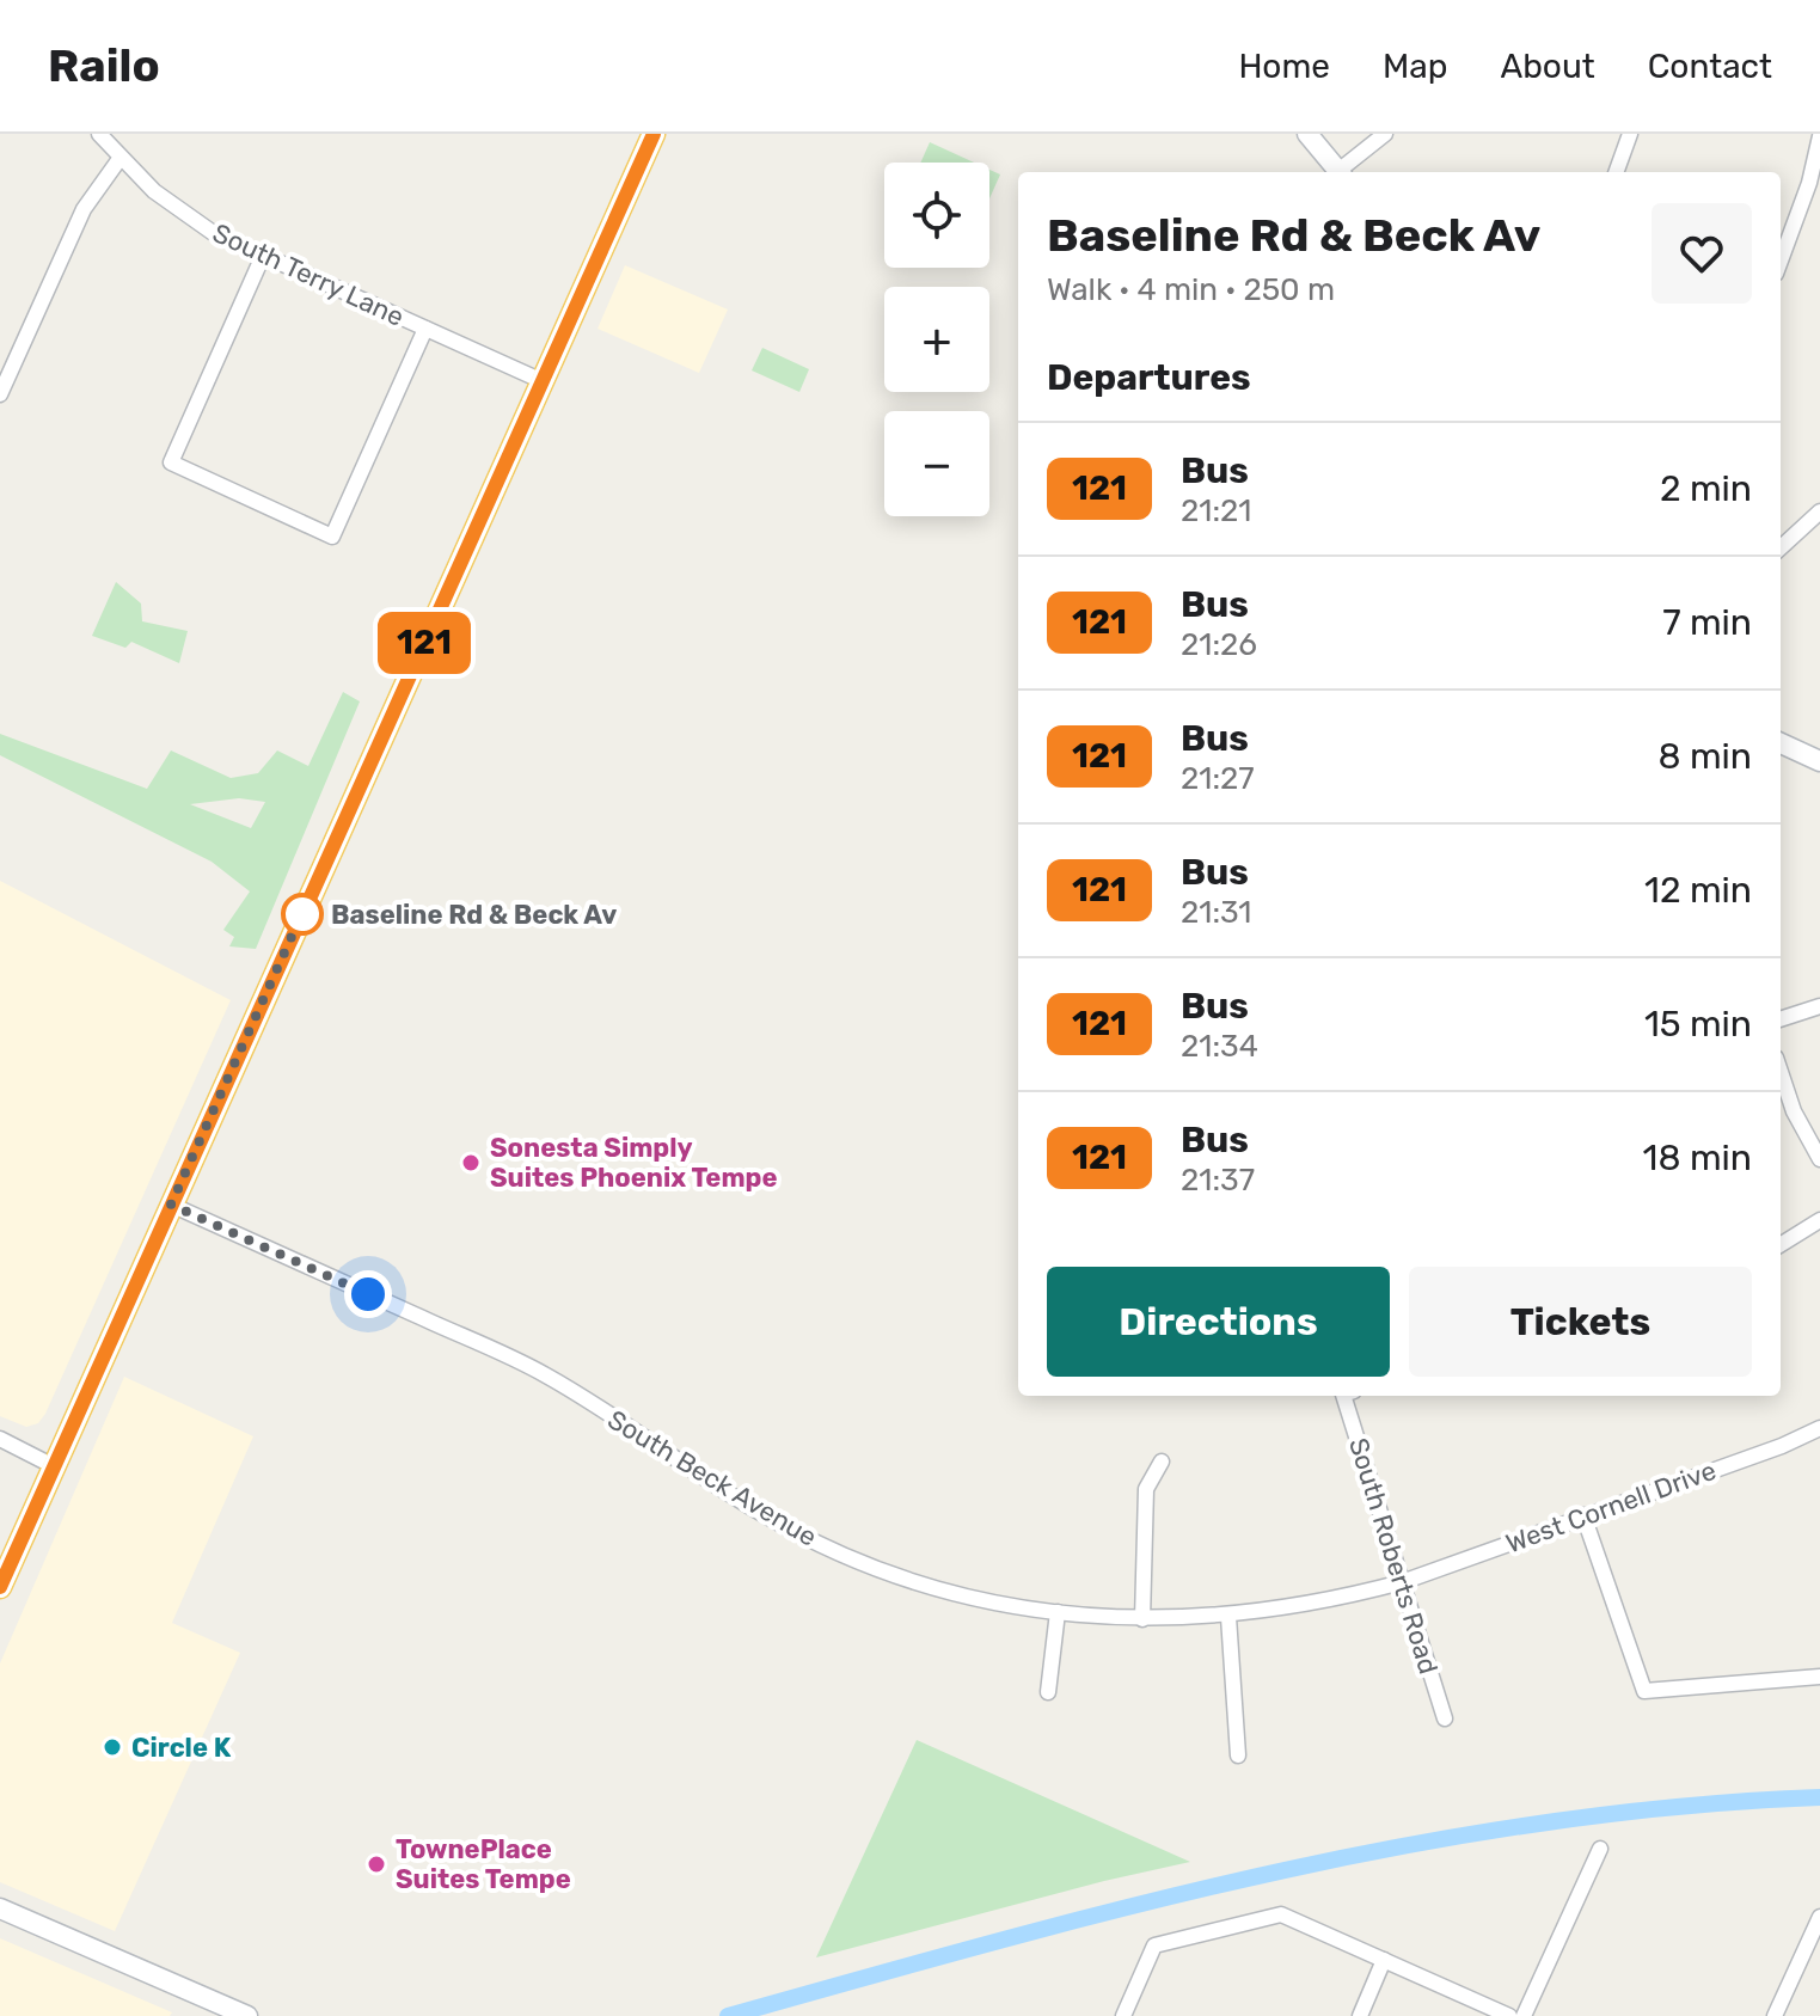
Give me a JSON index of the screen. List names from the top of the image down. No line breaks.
{"streets":{"street":["South Terry Lane","South Beck Avenue","West Cornell Drive","South Roberts Road"]},"crossings":[["South Beck Avenue","West Cornell Drive"],["South Beck Avenue","South Roberts Road"],["West Cornell Drive","South Roberts Road"]],"places":["Baseline Rd & Beck Av","Sonesta Simply Suites Phoenix Tempe","Circle K","TownePlace Suites Tempe"],"lines":["bus line 121"],"page":{"header":"Railo","nav":["Home","Map","About","Contact"],"on_map":"121","map_buttons":["+","−"],"heading":[["Baseline Rd & Beck Av","Walk · 4 min · 250 m"],"Departures"],"list":[{"mark":"121","name":"Bus","note":"21:21","value":"2 min"},{"mark":"121","name":"Bus","note":"21:26","value":"7 min"},{"mark":"121","name":"Bus","note":"21:27","value":"8 min"},{"mark":"121","name":"Bus","note":"21:31","value":"12 min"},{"mark":"121","name":"Bus","note":"21:34","value":"15 min"},{"mark":"121","name":"Bus","note":"21:37","value":"18 min"}],"buttons":["Directions","Tickets"]}}
